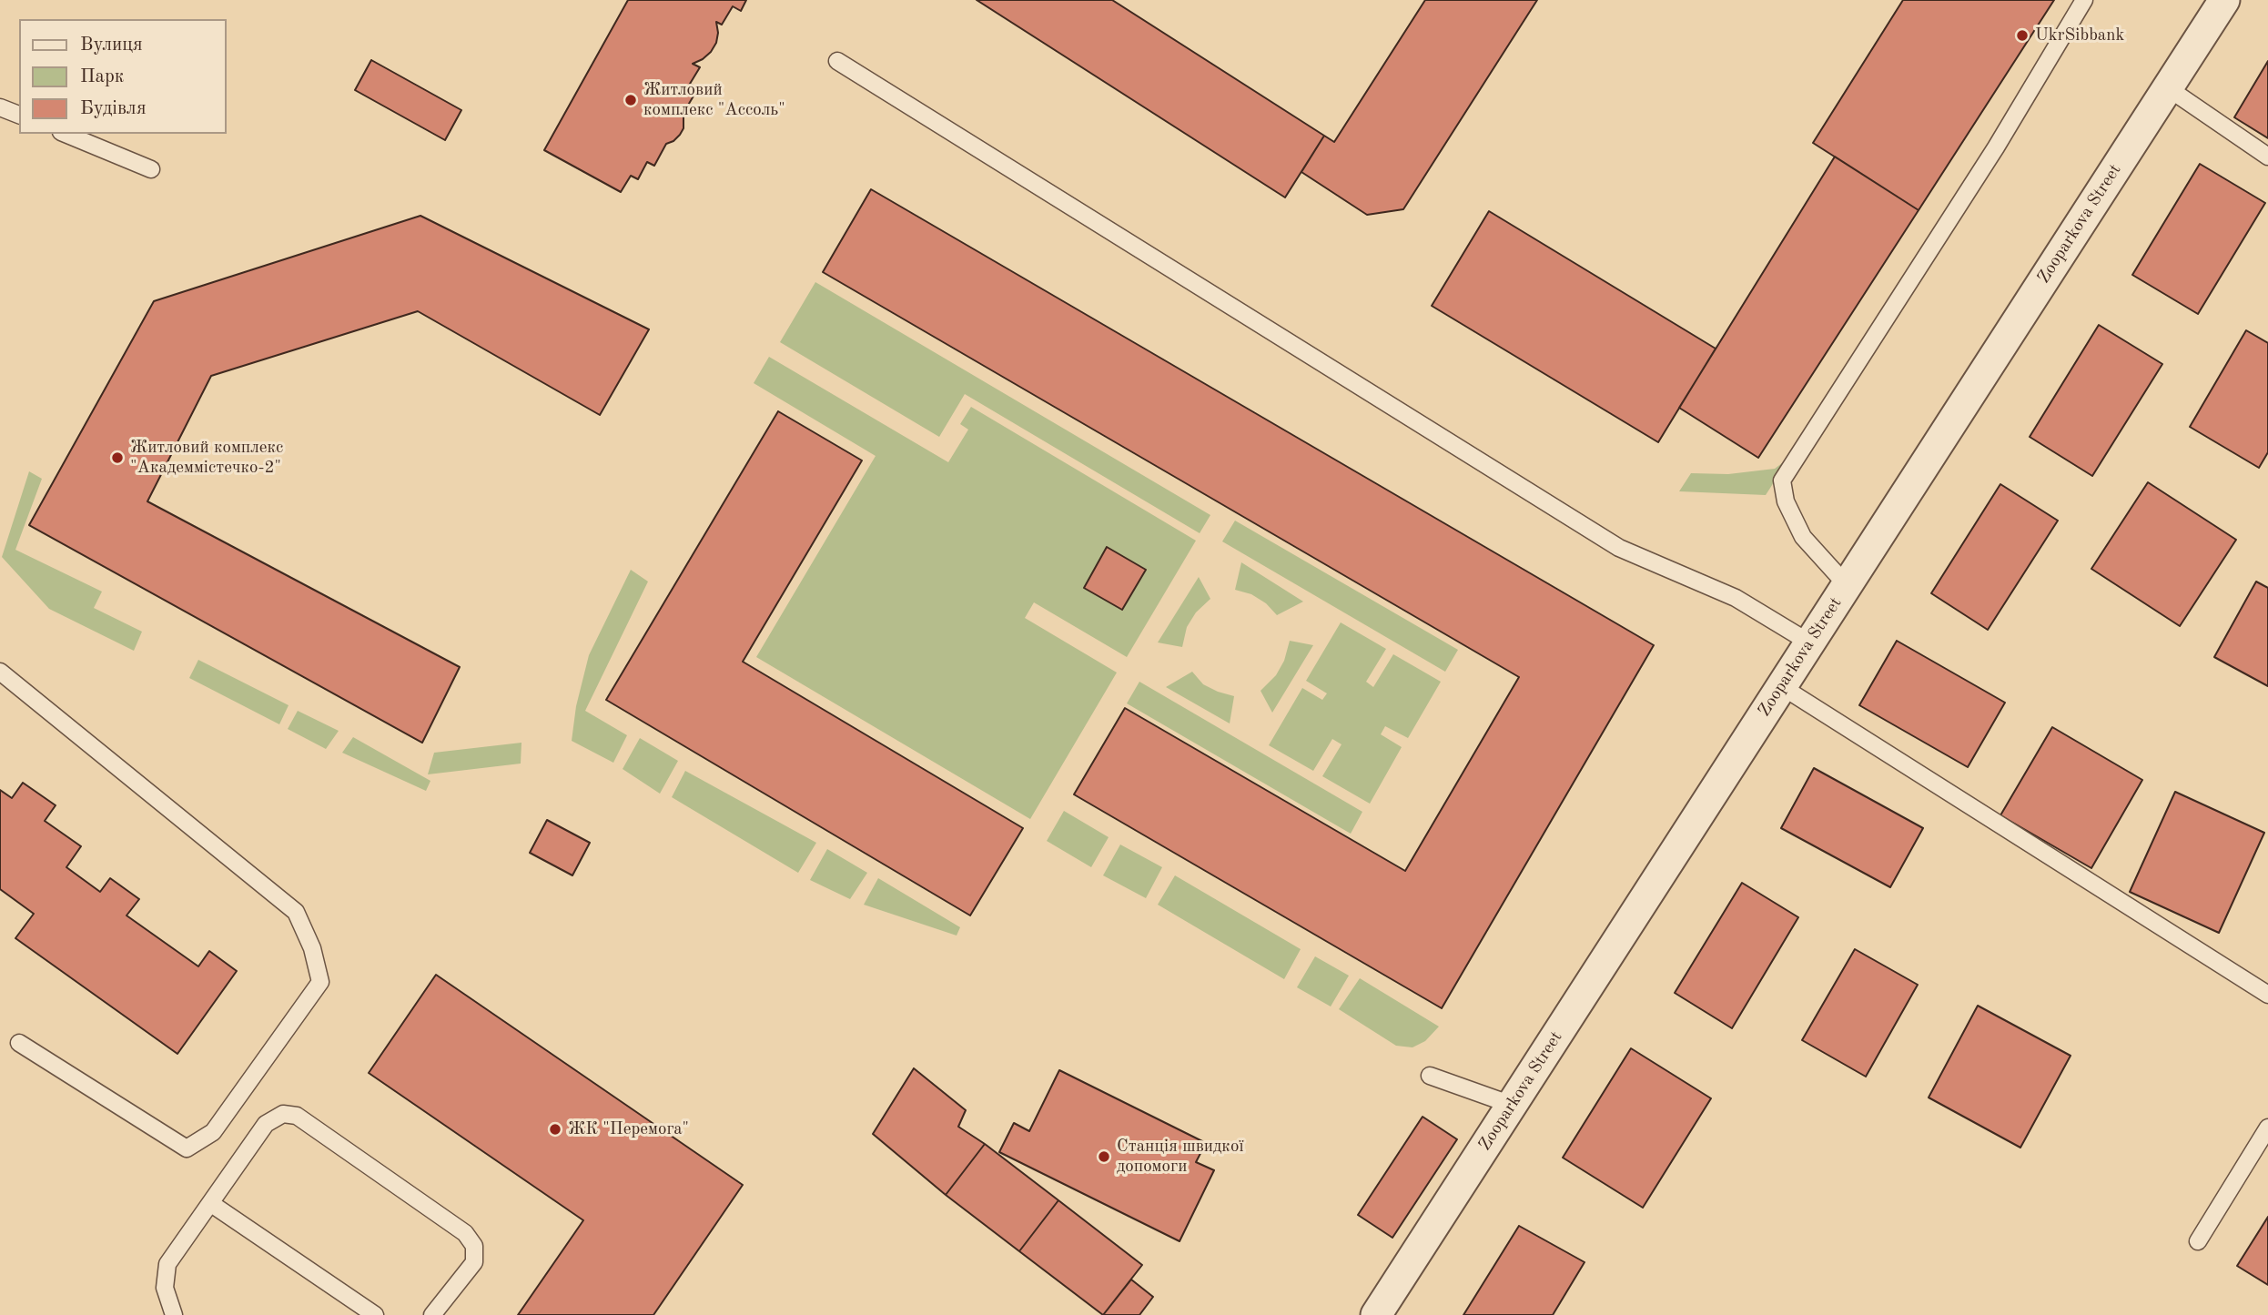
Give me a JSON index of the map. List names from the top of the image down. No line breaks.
{"streets":{"street":["Zooparkova Street"]},"places":["UkrSibbank","Житловий комплекс \"Ассоль\"","Житловий комплекс \"Академмістечко-2\"","ЖК \"Перемога\"","Станція швидкої допомоги"],"legend":["Вулиця","Парк","Будівля"]}
